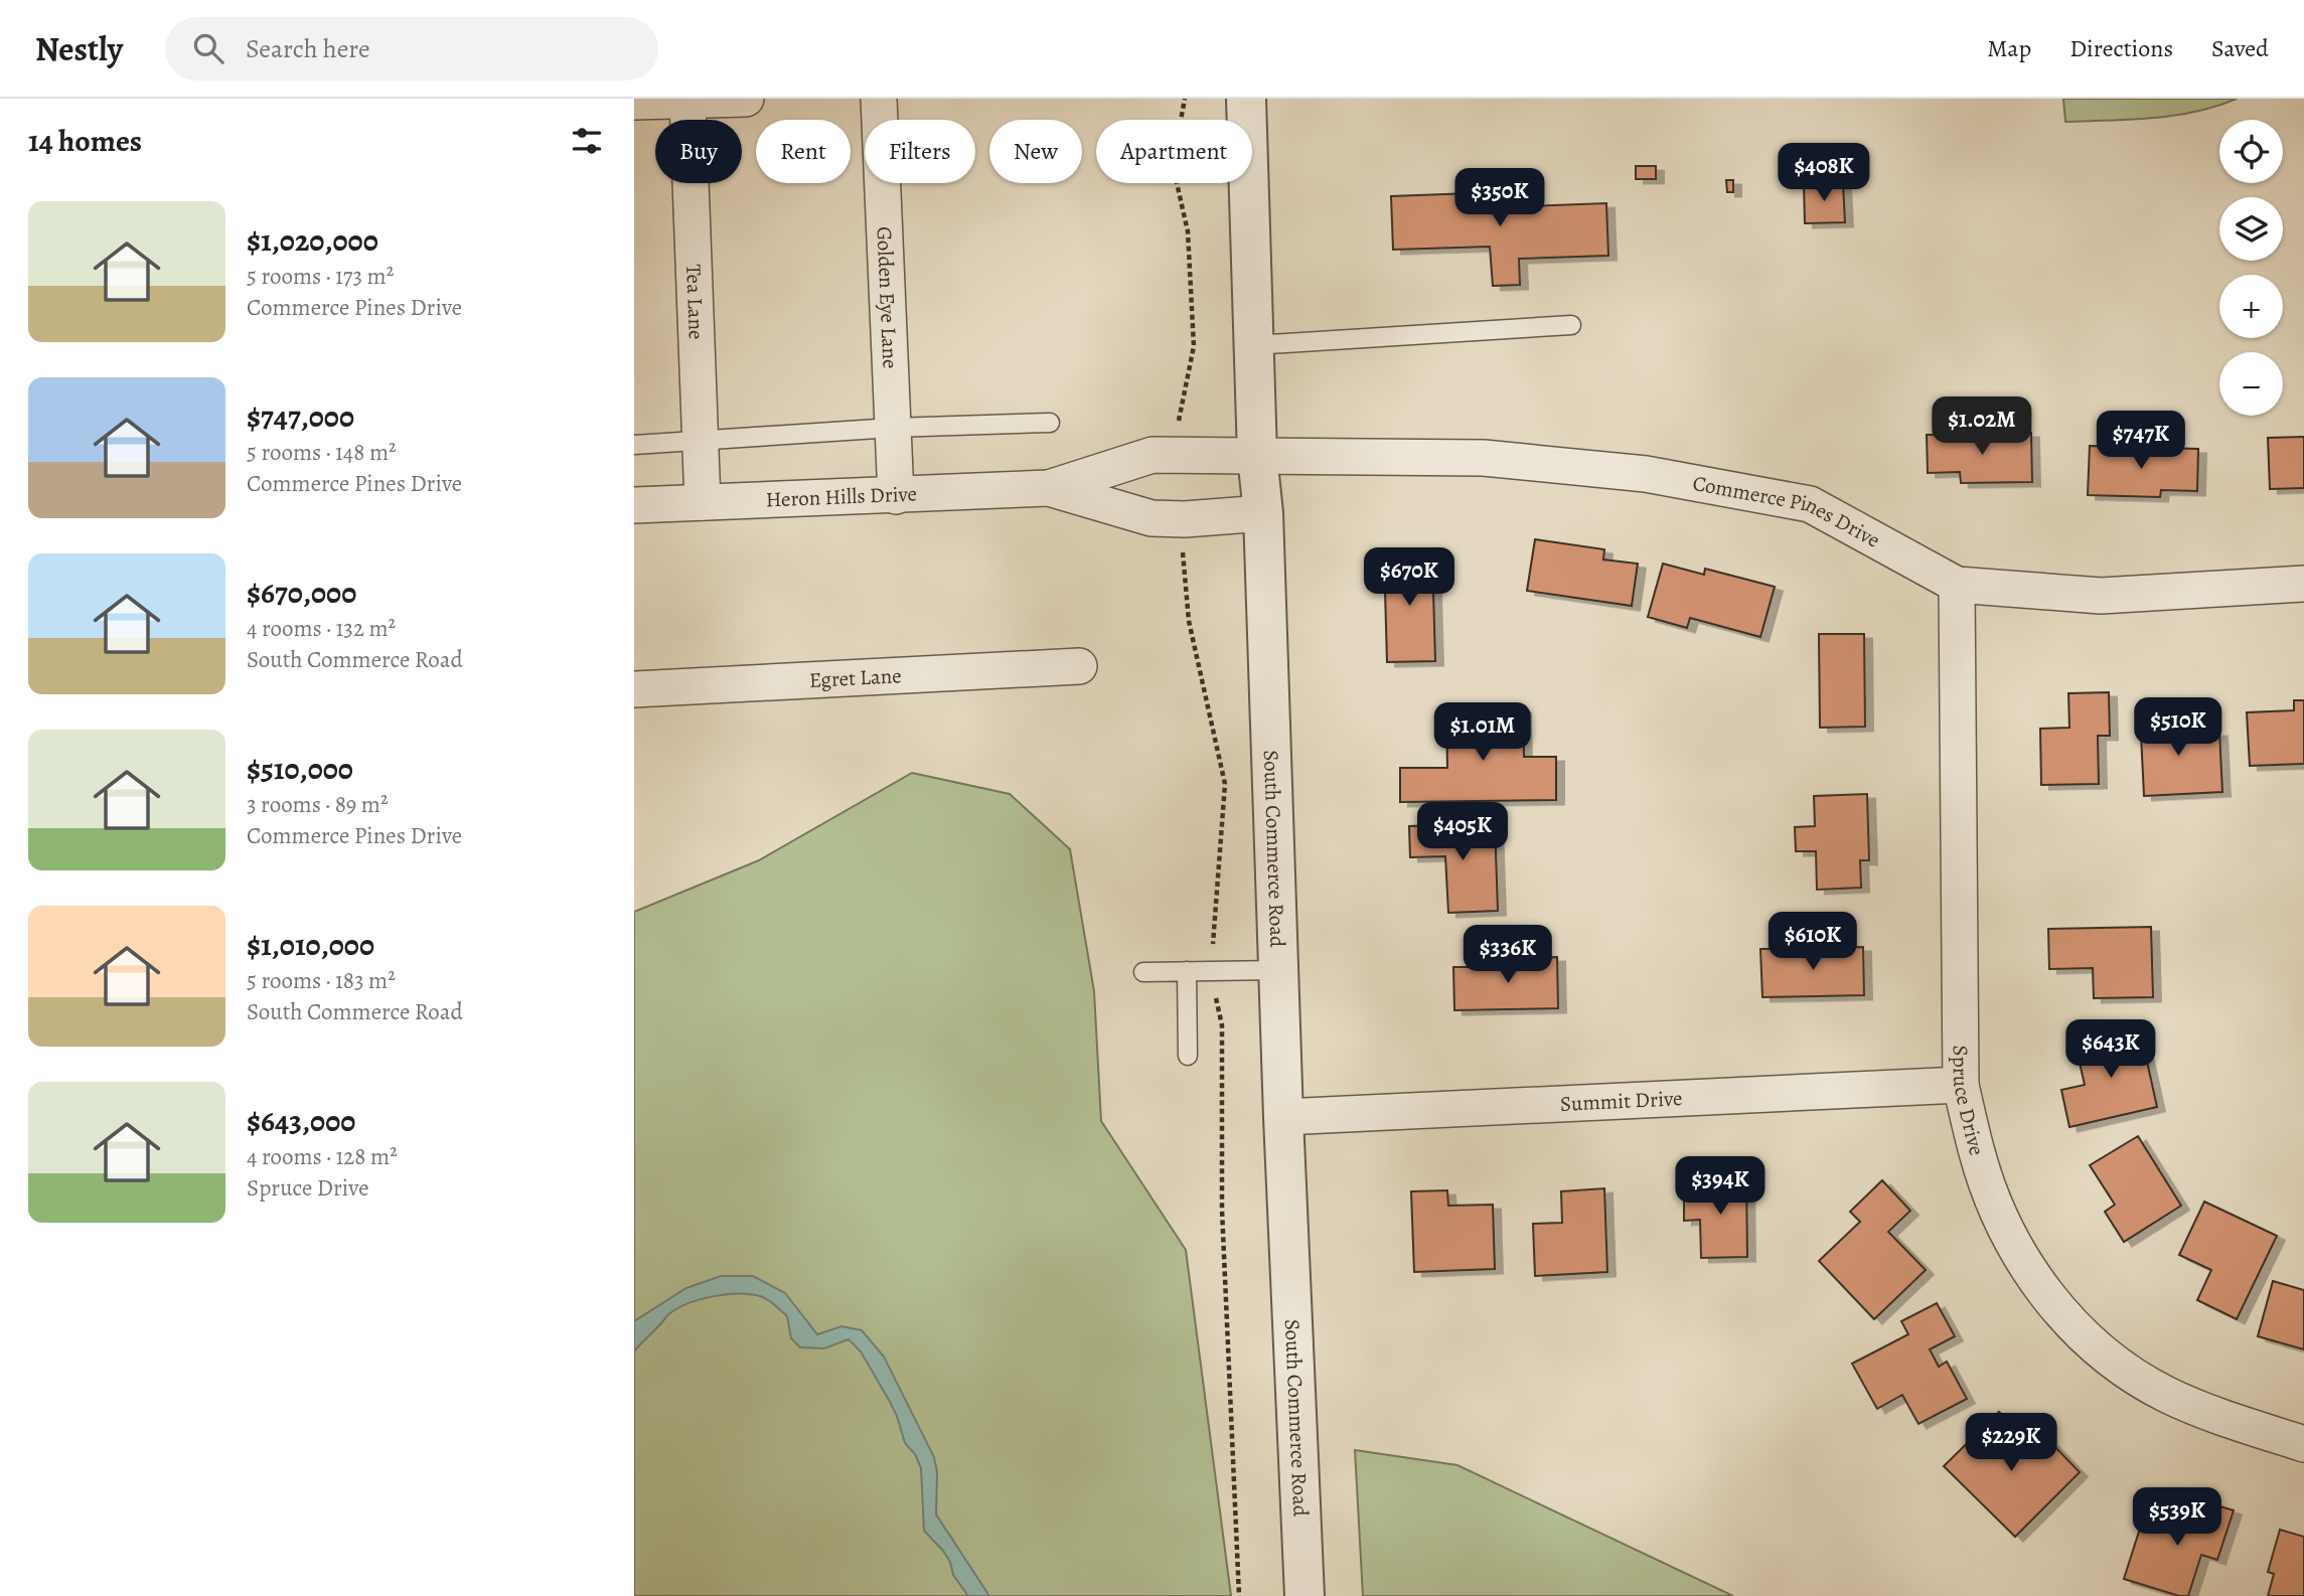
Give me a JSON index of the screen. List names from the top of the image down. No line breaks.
{"streets":{"street":["Golden Eye Lane","Tea Lane","Heron Hills Drive","Commerce Pines Drive","Egret Lane","South Commerce Road","Spruce Drive","Summit Drive"]},"crossings":[["Golden Eye Lane","Heron Hills Drive"],["Tea Lane","Heron Hills Drive"],["Heron Hills Drive","Commerce Pines Drive"],["Heron Hills Drive","South Commerce Road"],["Commerce Pines Drive","South Commerce Road"],["Commerce Pines Drive","Spruce Drive"],["South Commerce Road","Summit Drive"],["Spruce Drive","Summit Drive"]],"page":{"header":"Nestly","search":"Search here","nav":["Map","Directions","Saved"],"heading":"14 homes","map_buttons":["+","−"],"chip":["Buy","Rent","Filters","New","Apartment"],"price":["$408K","$350K","$1.02M","$747K","$670K","$510K","$1.01M","$405K","$610K","$336K","$643K","$394K","$229K","$539K"],"list":[{"name":"$1,020,000","note":"5 rooms · 173 m² · Commerce Pines Drive"},{"name":"$747,000","note":"5 rooms · 148 m² · Commerce Pines Drive"},{"name":"$670,000","note":"4 rooms · 132 m² · South Commerce Road"},{"name":"$510,000","note":"3 rooms · 89 m² · Commerce Pines Drive"},{"name":"$1,010,000","note":"5 rooms · 183 m² · South Commerce Road"},{"name":"$643,000","note":"4 rooms · 128 m² · Spruce Drive"}]}}
